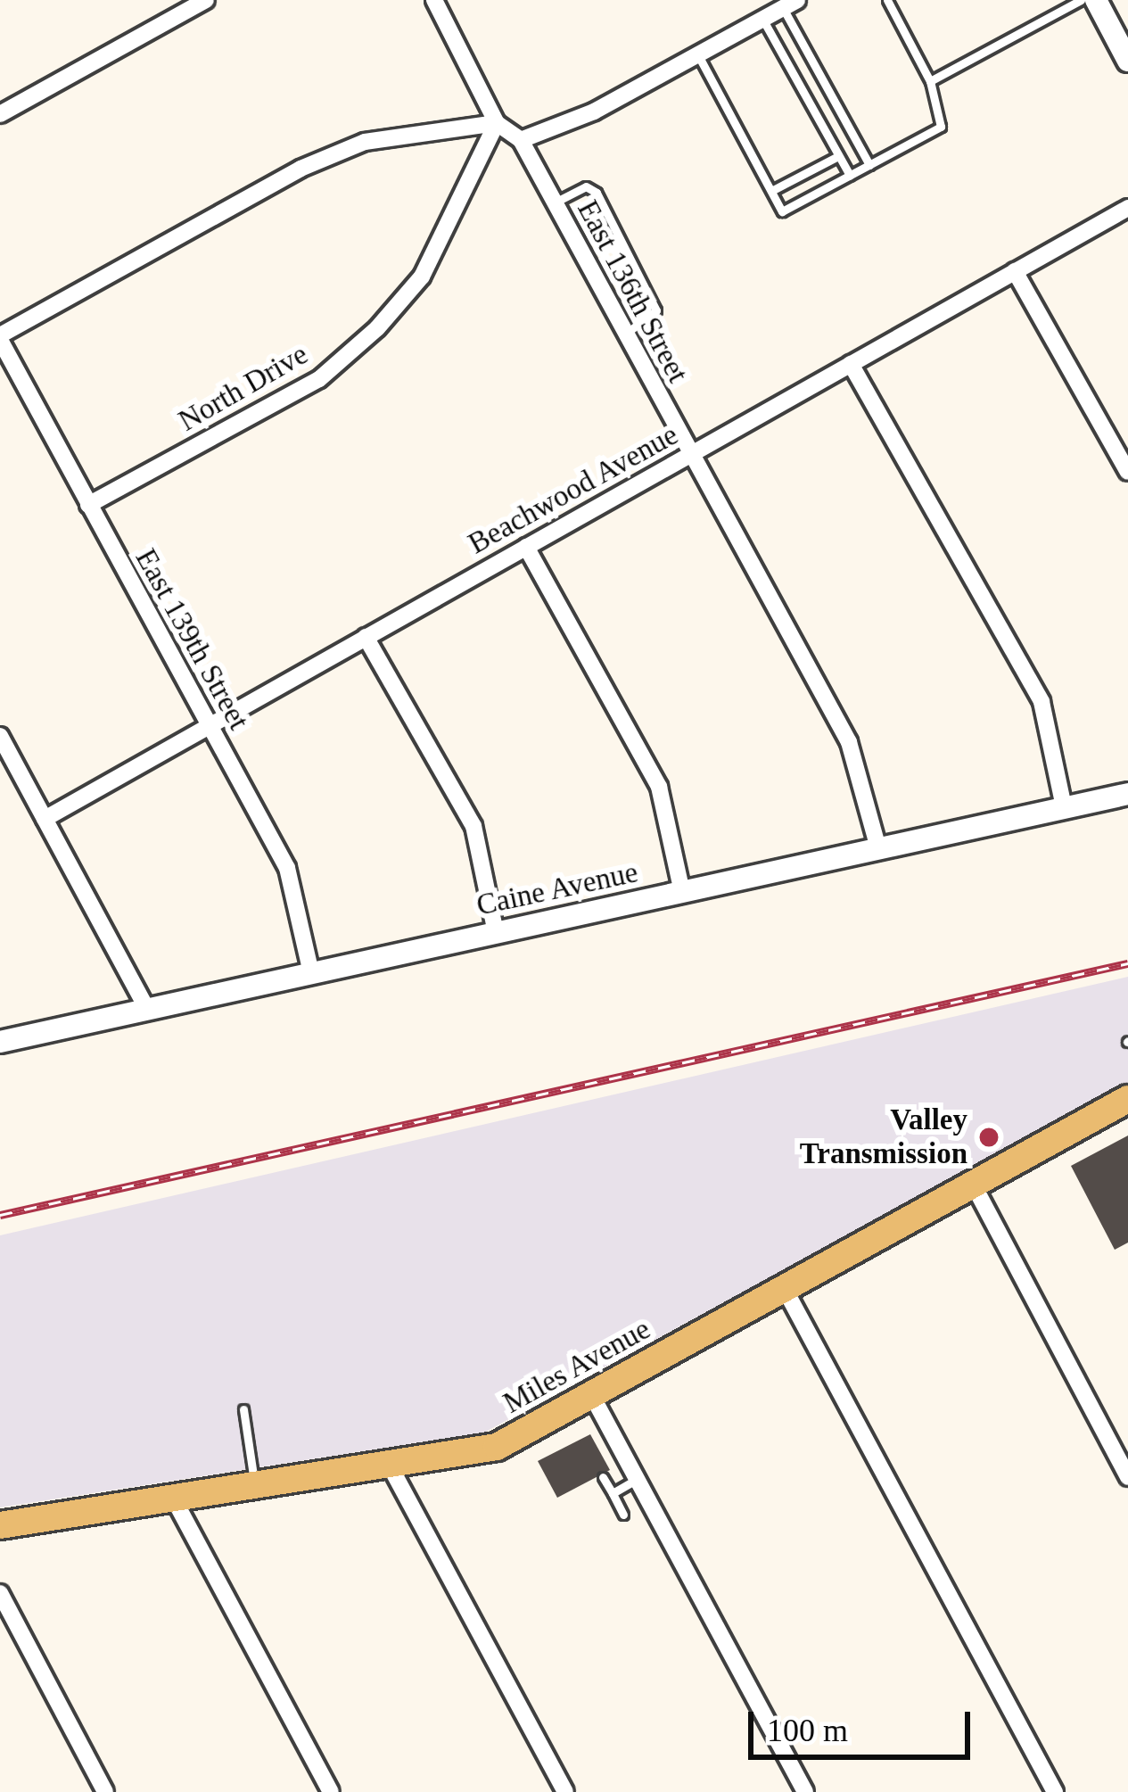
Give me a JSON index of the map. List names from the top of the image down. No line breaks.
{"streets":{"main road":["Miles Avenue"],"street":["East 136th Street","North Drive","Beachwood Avenue","East 139th Street","Caine Avenue"]},"crossings":[["East 136th Street","North Drive"],["East 136th Street","Beachwood Avenue"],["East 136th Street","Caine Avenue"],["North Drive","East 139th Street"],["Beachwood Avenue","East 139th Street"],["East 139th Street","Caine Avenue"]],"places":["Valley Transmission"],"scale_bar":"100 m"}
